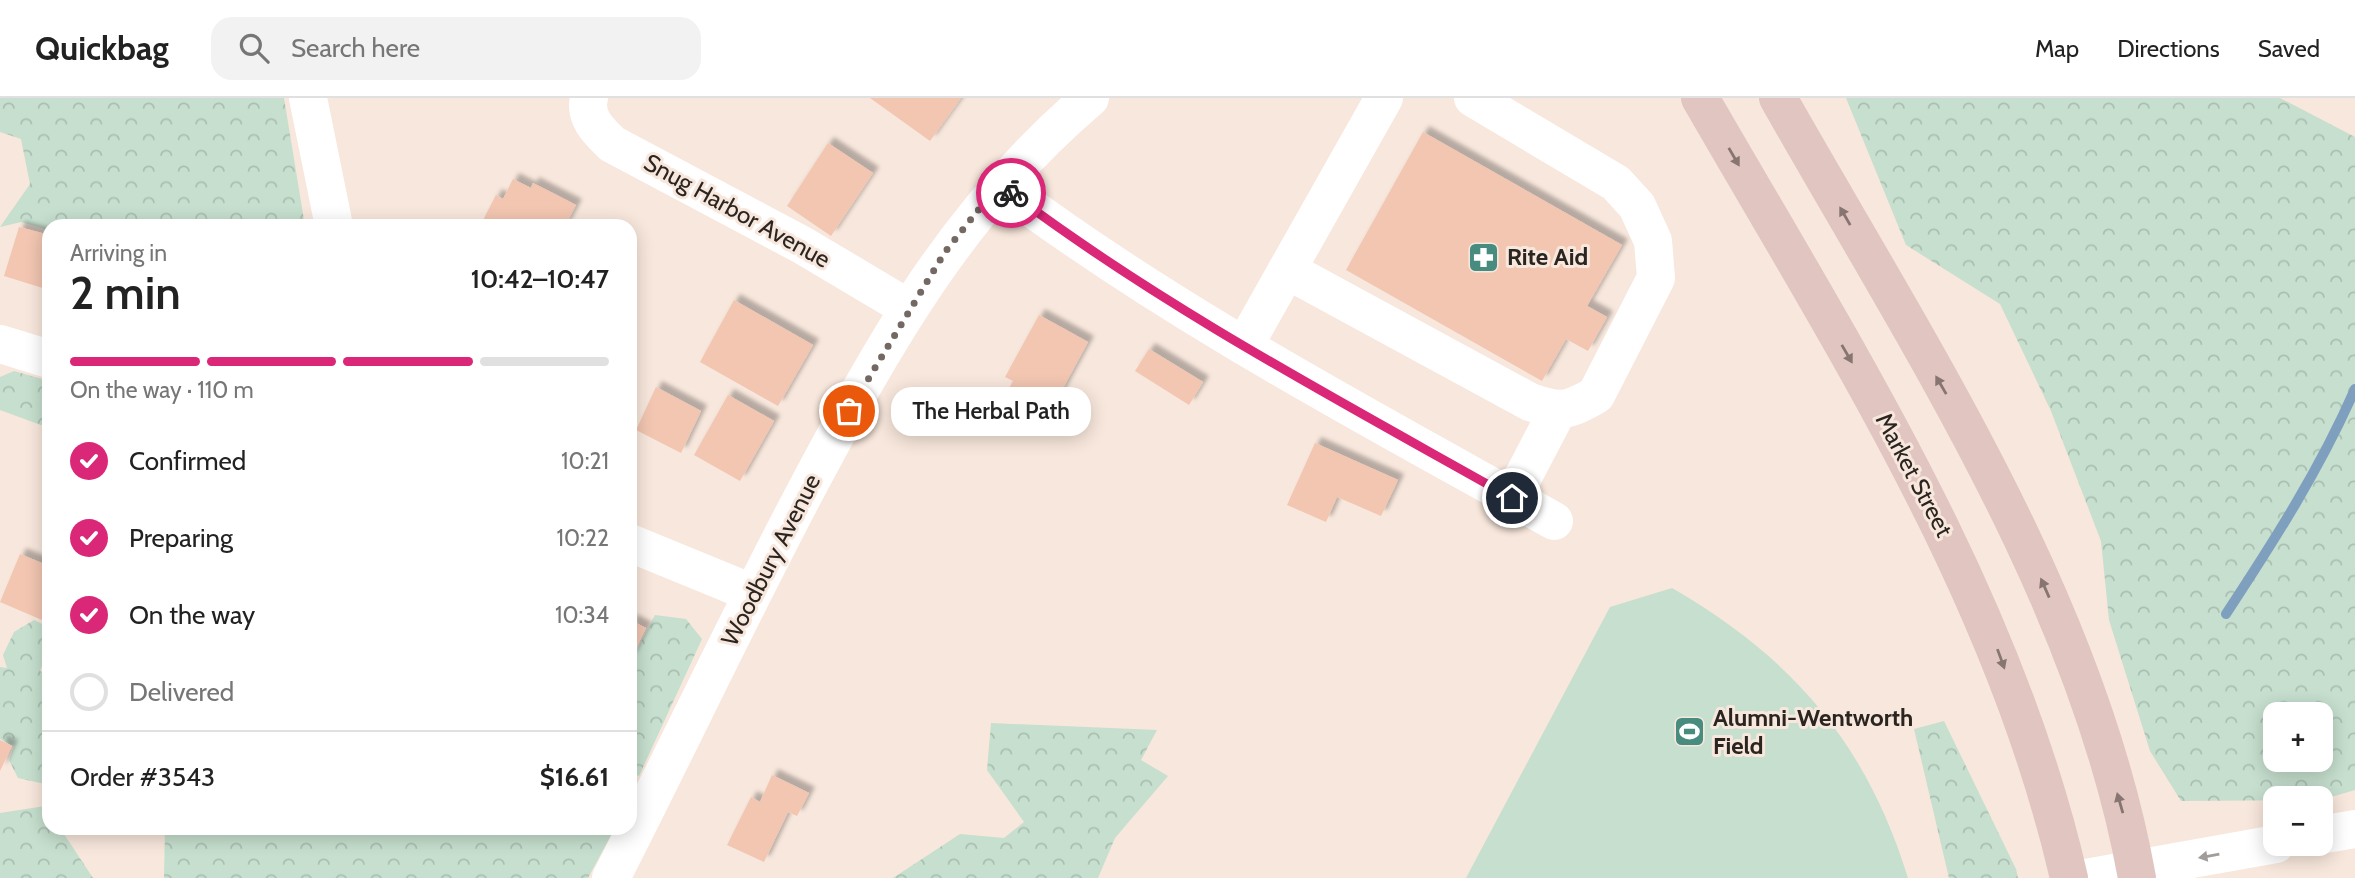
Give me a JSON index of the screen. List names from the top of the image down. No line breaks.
{"streets":{"main road":["Market Street"],"street":["Snug Harbor Avenue","Woodbury Avenue"]},"crossings":[["Snug Harbor Avenue","Woodbury Avenue"]],"places":{"pharmacy":["Rite Aid"],"other":["The Herbal Path"],"sports":["Alumni-Wentworth Field"]},"page":{"header":"Quickbag","search":"Search here","nav":["Map","Directions","Saved"],"heading":["2 min","Arriving in","10:42–10:47"],"panel":["Order #3543","$16.61"],"bar":"On the way · 110 m","bubble":"The Herbal Path","list":[["Confirmed","10:21"],["Preparing","10:22"],["On the way","10:34"],"Delivered"],"map_buttons":["+","−"]}}
